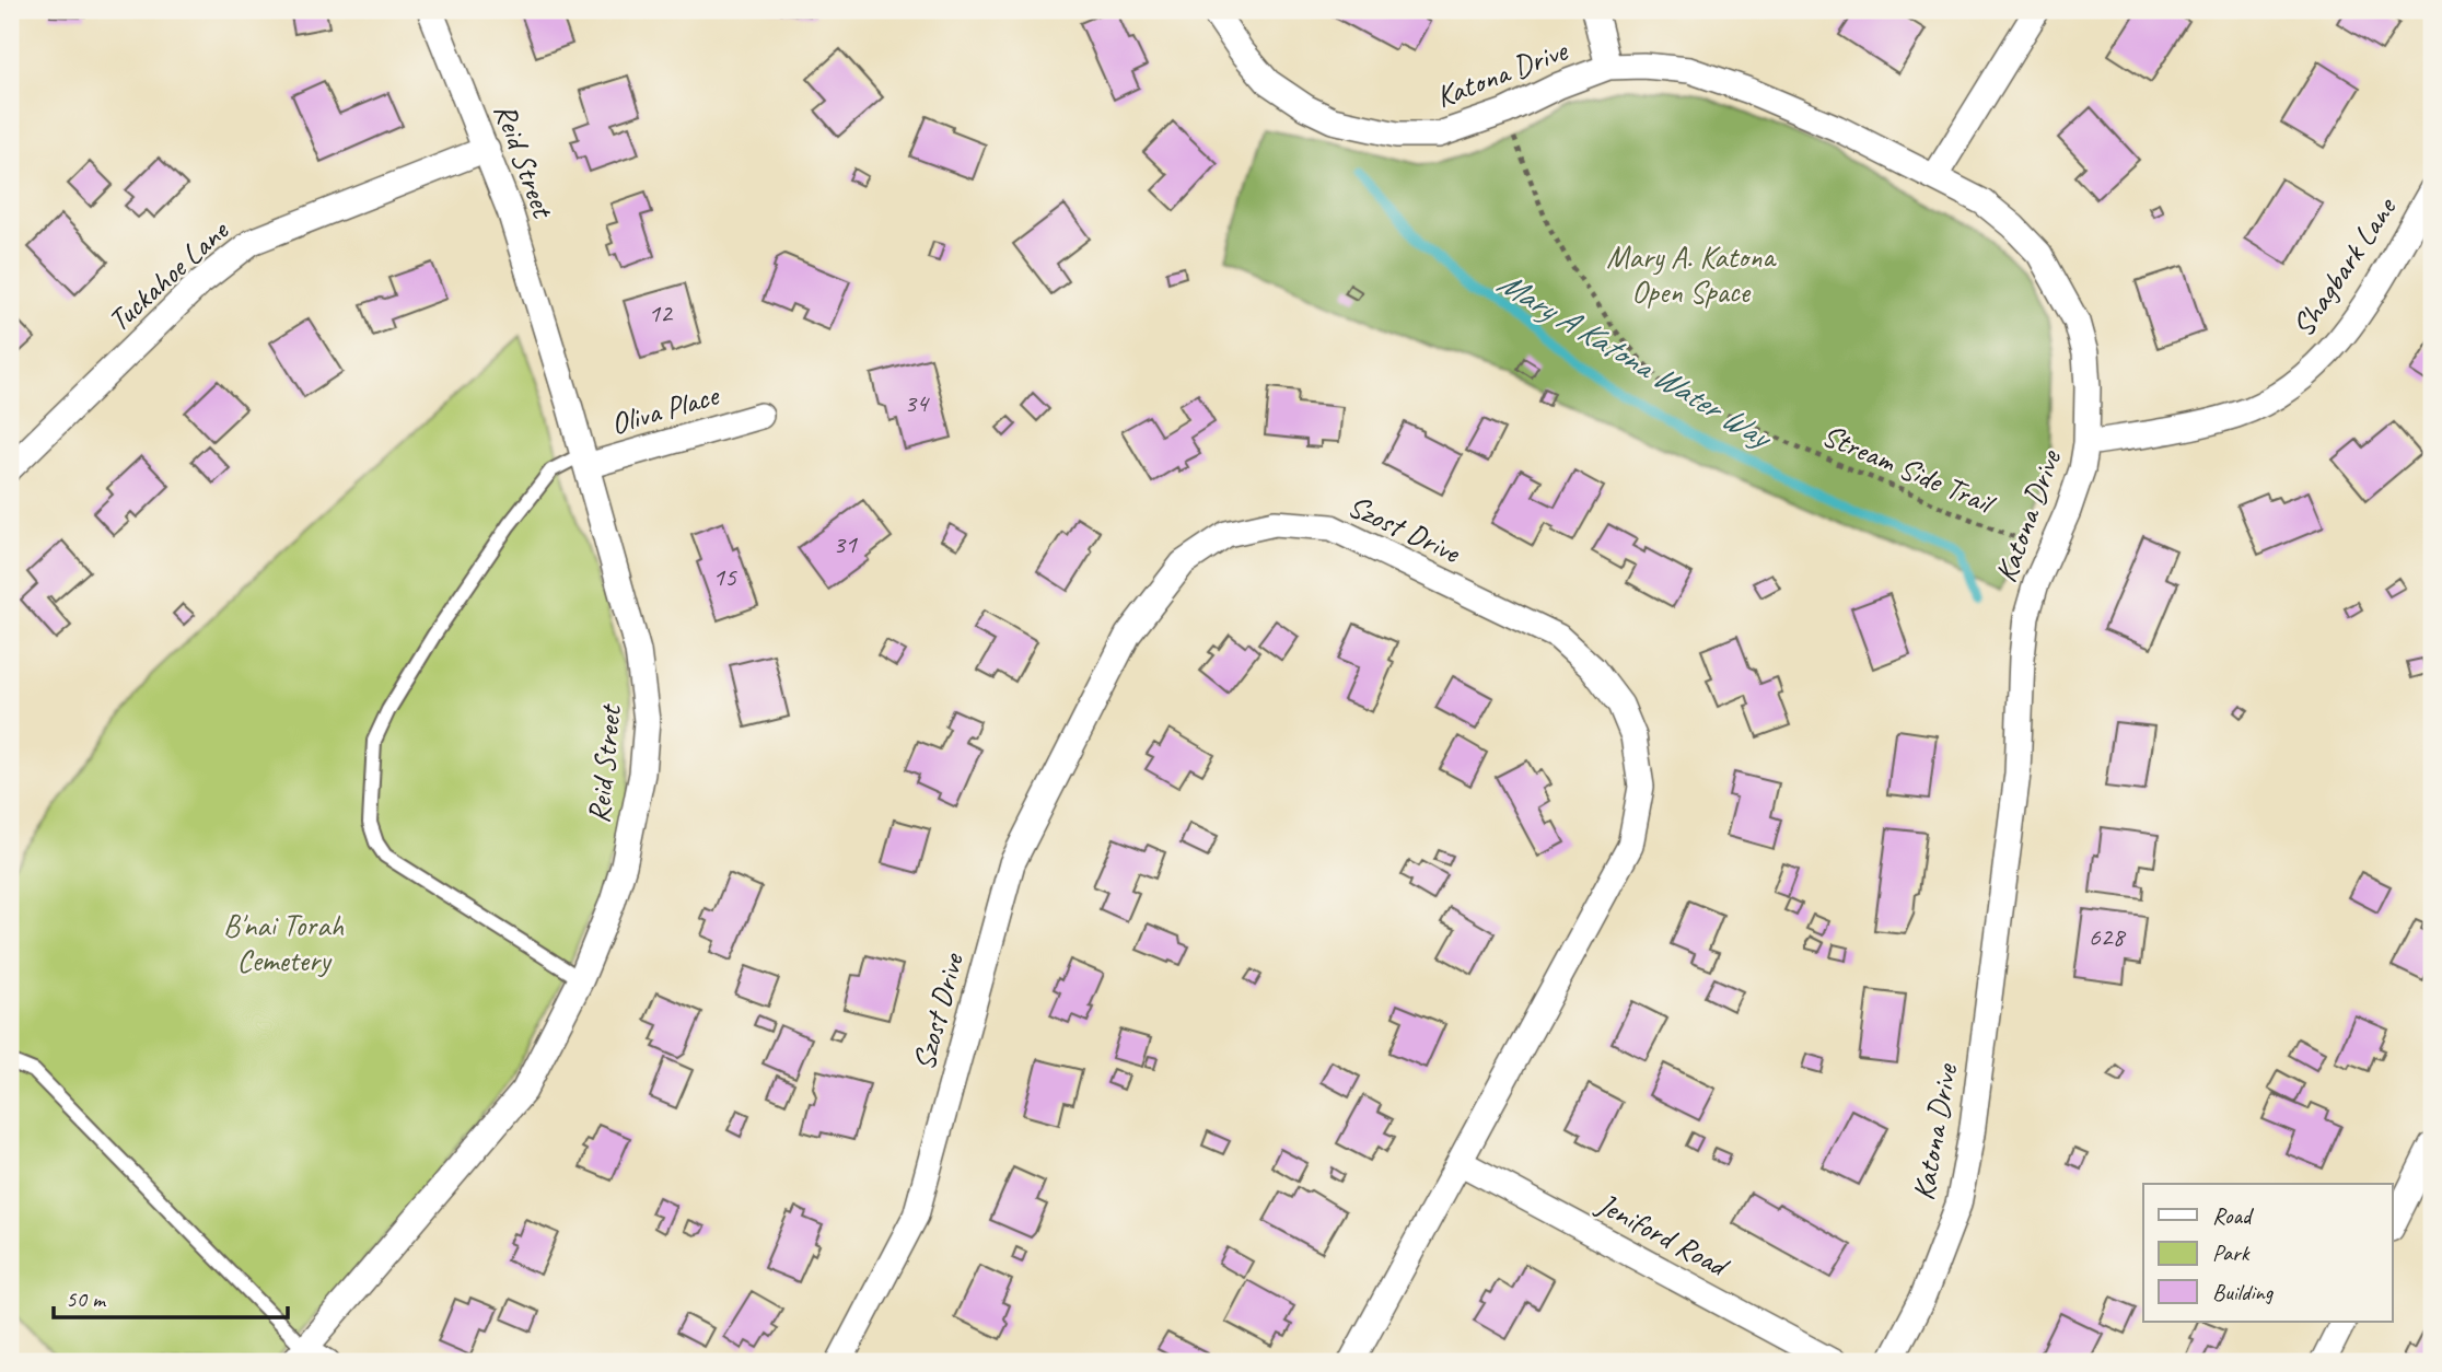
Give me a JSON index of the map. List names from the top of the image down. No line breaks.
{"streets":{"street":["Katona Drive","Reid Street","Shagbark Lane","Tuckahoe Lane","Oliva Place","Szost Drive","Jeniford Road"],"path":["Stream Side Trail"]},"crossings":[["Katona Drive","Shagbark Lane"],["Katona Drive","Stream Side Trail"],["Reid Street","Tuckahoe Lane"],["Reid Street","Oliva Place"],["Szost Drive","Jeniford Road"]],"water":["Mary A Katona Water Way"],"parks":["Mary A. Katona Open Space","B'nai Torah Cemetery"],"house_numbers":["12","34","31","15","628"],"legend":["Road","Park","Building"],"scale_bar":"50 m"}
